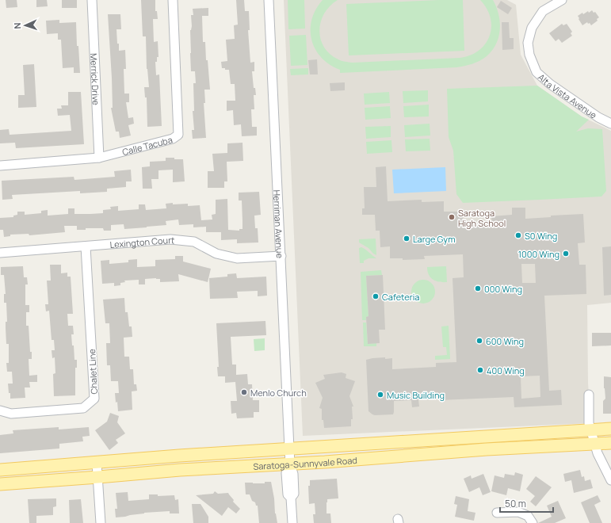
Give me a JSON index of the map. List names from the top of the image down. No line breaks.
{"streets":{"main road":["Saratoga-Sunnyvale Road"],"street":["Merrick Drive","Alta Vista Avenue","Calle Tacuba","Herriman Avenue","Lexington Court","Chalet Line"]},"crossings":[["Merrick Drive","Calle Tacuba"],["Herriman Avenue","Lexington Court"],["Herriman Avenue","Saratoga-Sunnyvale Road"],["Lexington Court","Chalet Line"]],"places":["Saratoga High School","S0 Wing","Large Gym","1000 Wing","000 Wing","Cafeteria","600 Wing","400 Wing","Menlo Church","Music Building"],"scale_bar":"50 m","north":"left"}
